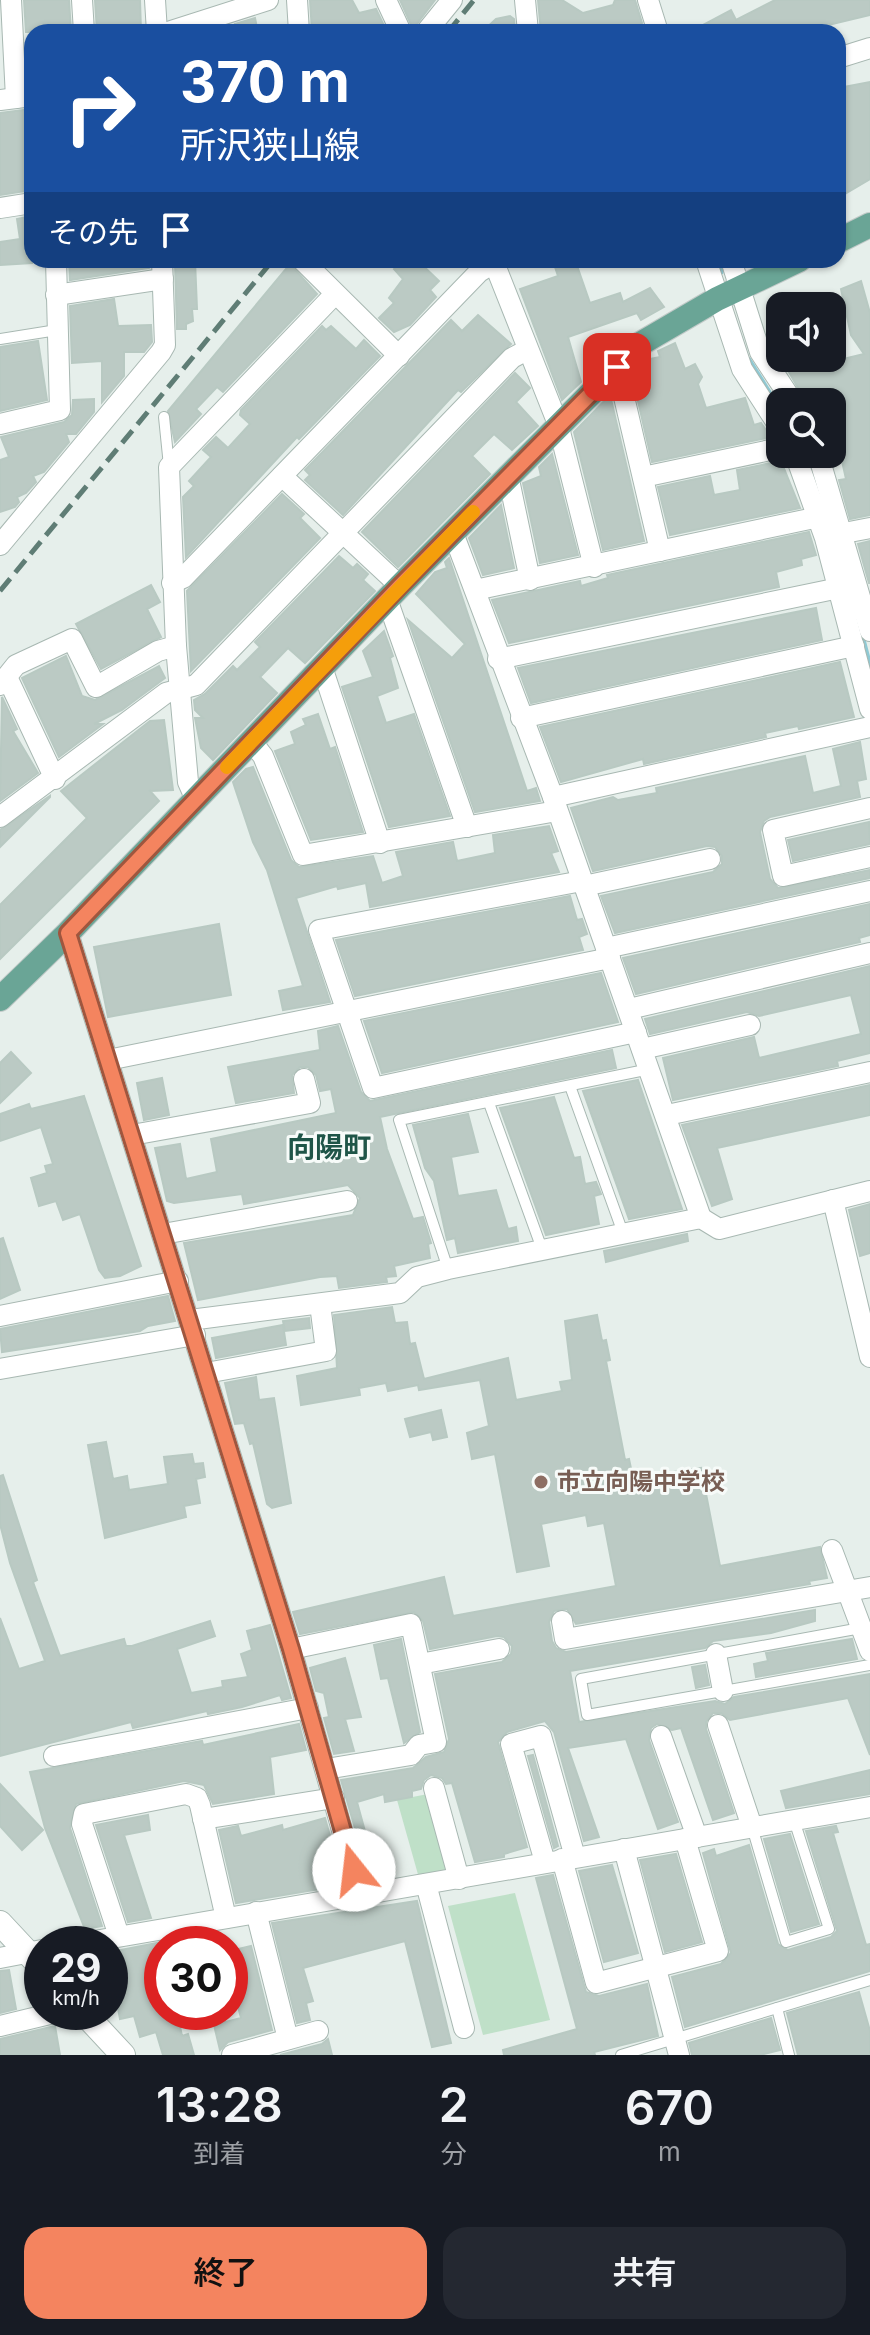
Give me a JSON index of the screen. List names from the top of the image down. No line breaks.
{"districts":["向陽町"],"places":["市立向陽中学校"],"page":{"turn":["370 m","所沢狭山線"],"then":"その先","speed":"29 km/h","limit":"30","eta":["13:28","到着","2","分","670","m"],"buttons":["終了","共有"]}}
